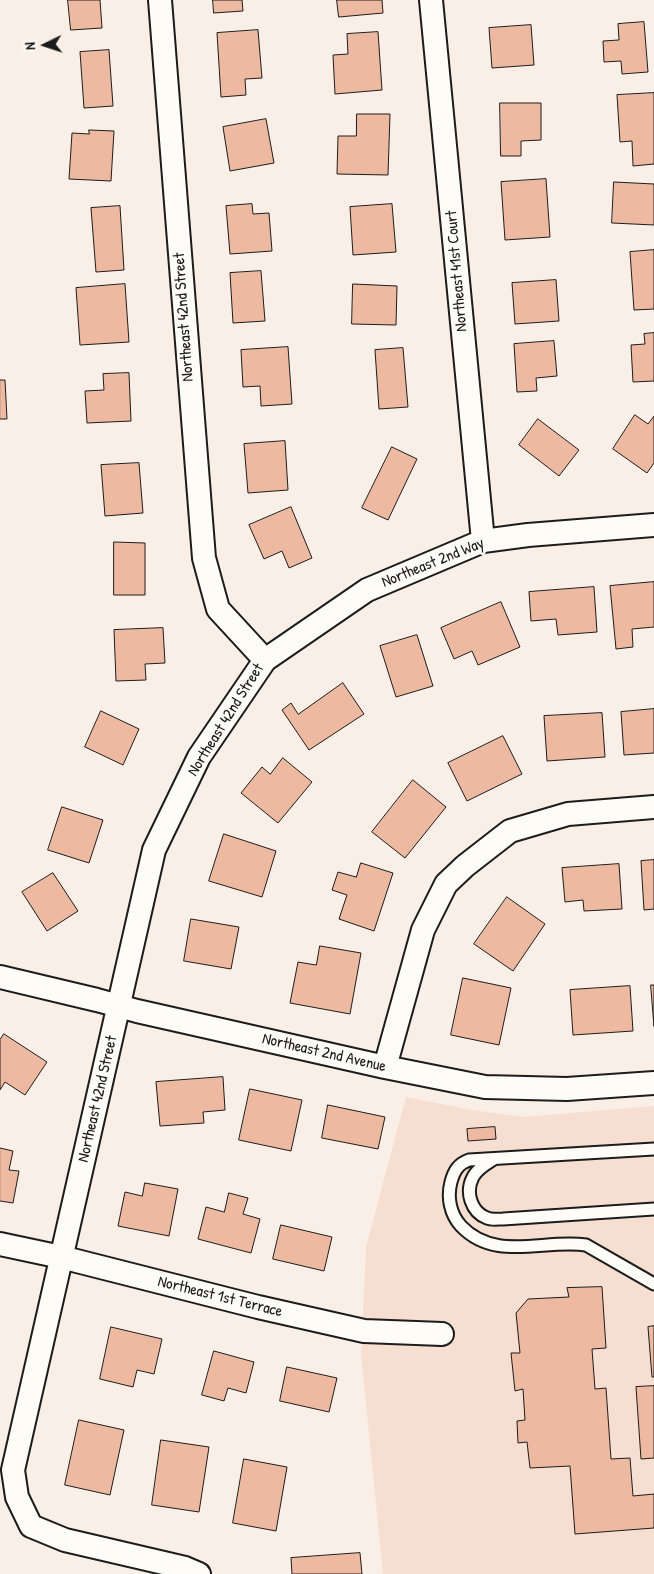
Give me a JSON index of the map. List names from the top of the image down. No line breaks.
{"streets":{"street":["Northeast 41st Court","Northeast 42nd Street","Northeast 2nd Way","Northeast 2nd Avenue","Northeast 1st Terrace"]},"crossings":[["Northeast 41st Court","Northeast 2nd Way"],["Northeast 42nd Street","Northeast 2nd Way"],["Northeast 42nd Street","Northeast 2nd Avenue"],["Northeast 42nd Street","Northeast 1st Terrace"]],"north":"left"}
